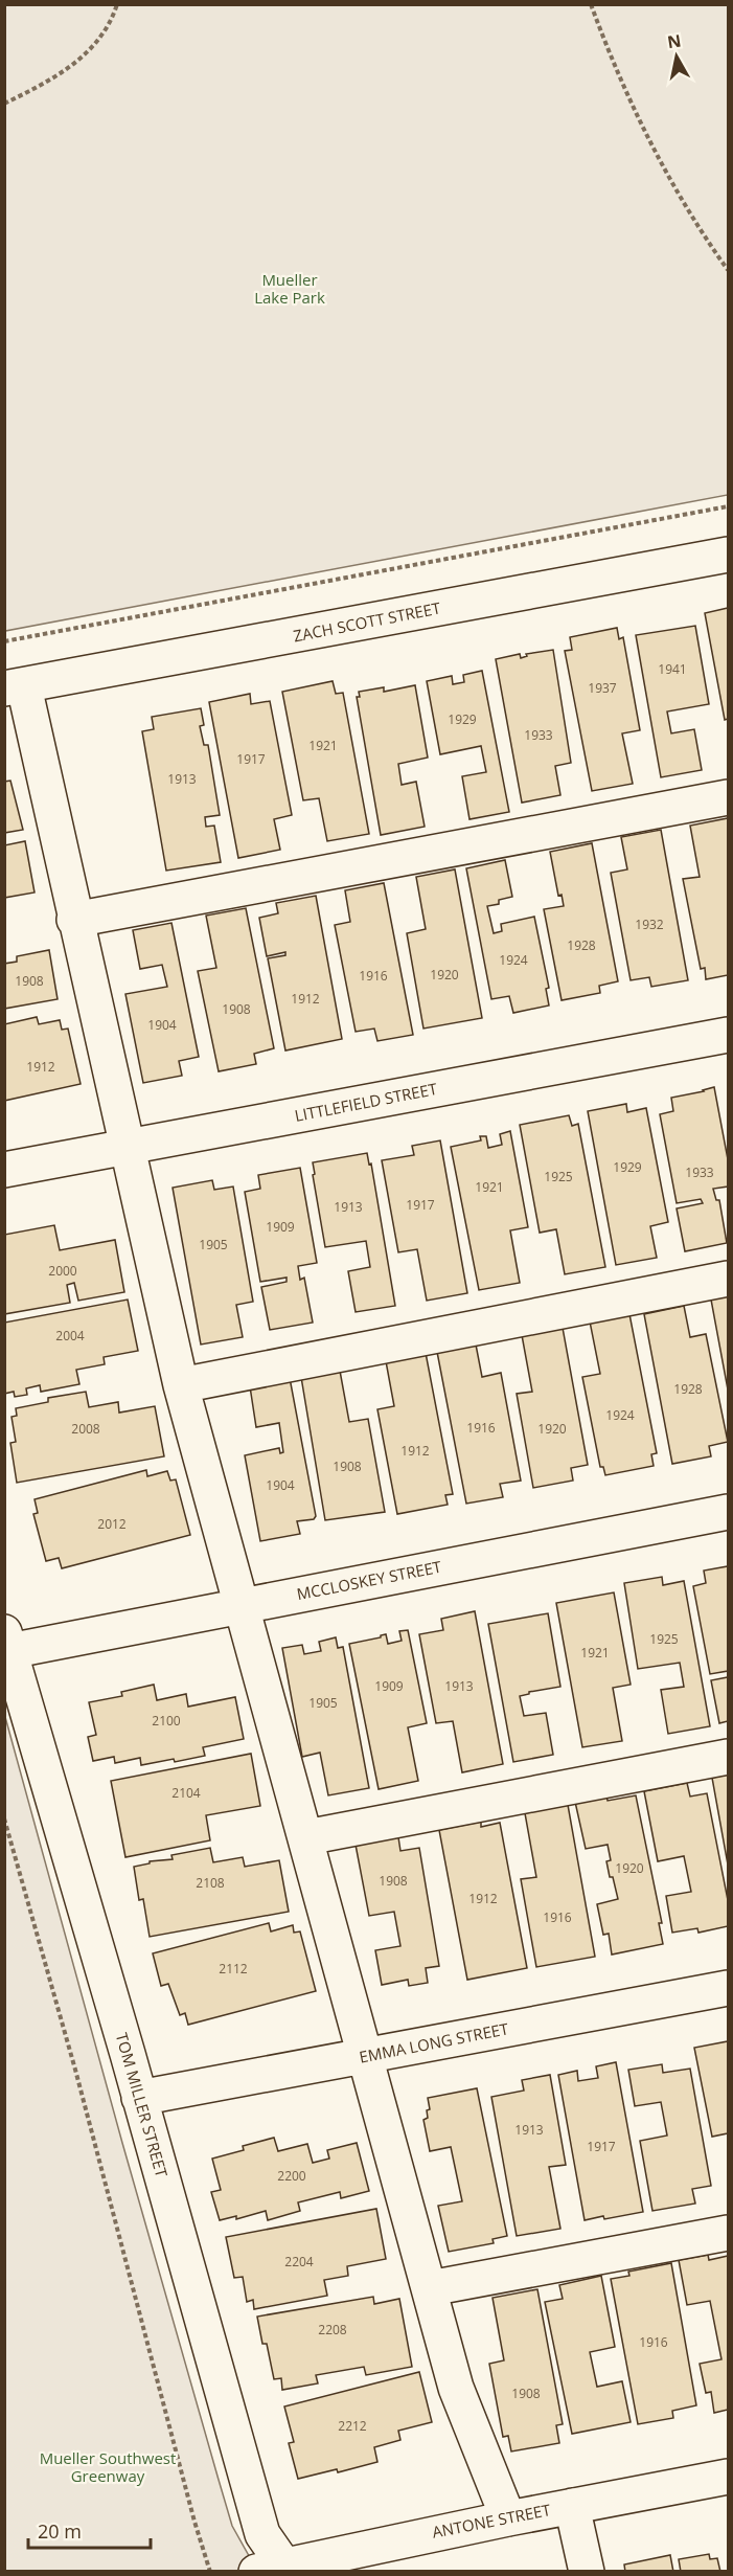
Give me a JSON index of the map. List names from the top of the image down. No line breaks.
{"streets":{"street":["ZACH SCOTT STREET","LITTLEFIELD STREET","MCCLOSKEY STREET","EMMA LONG STREET","TOM MILLER STREET","ANTONE STREET"]},"crossings":[["MCCLOSKEY STREET","TOM MILLER STREET"],["EMMA LONG STREET","TOM MILLER STREET"],["TOM MILLER STREET","ANTONE STREET"]],"parks":["Mueller Lake Park","Mueller Southwest Greenway"],"house_numbers":["1941","1937","1929","1933","1921","1917","1913","1932","1928","1924","1920","1916","1908","1912","1908","1904","1912","1929","1933","1925","1921","1917","1913","1909","1905","2000","2004","1928","1924","1916","2008","1920","1912","1908","1904","2012","1925","1921","1909","1913","1905","2100","2104","1920","1908","2108","1912","1916","2112","1913","1917","2200","2204","2208","1916","1908","2212"],"scale_bar":"20 m","north":"top"}
